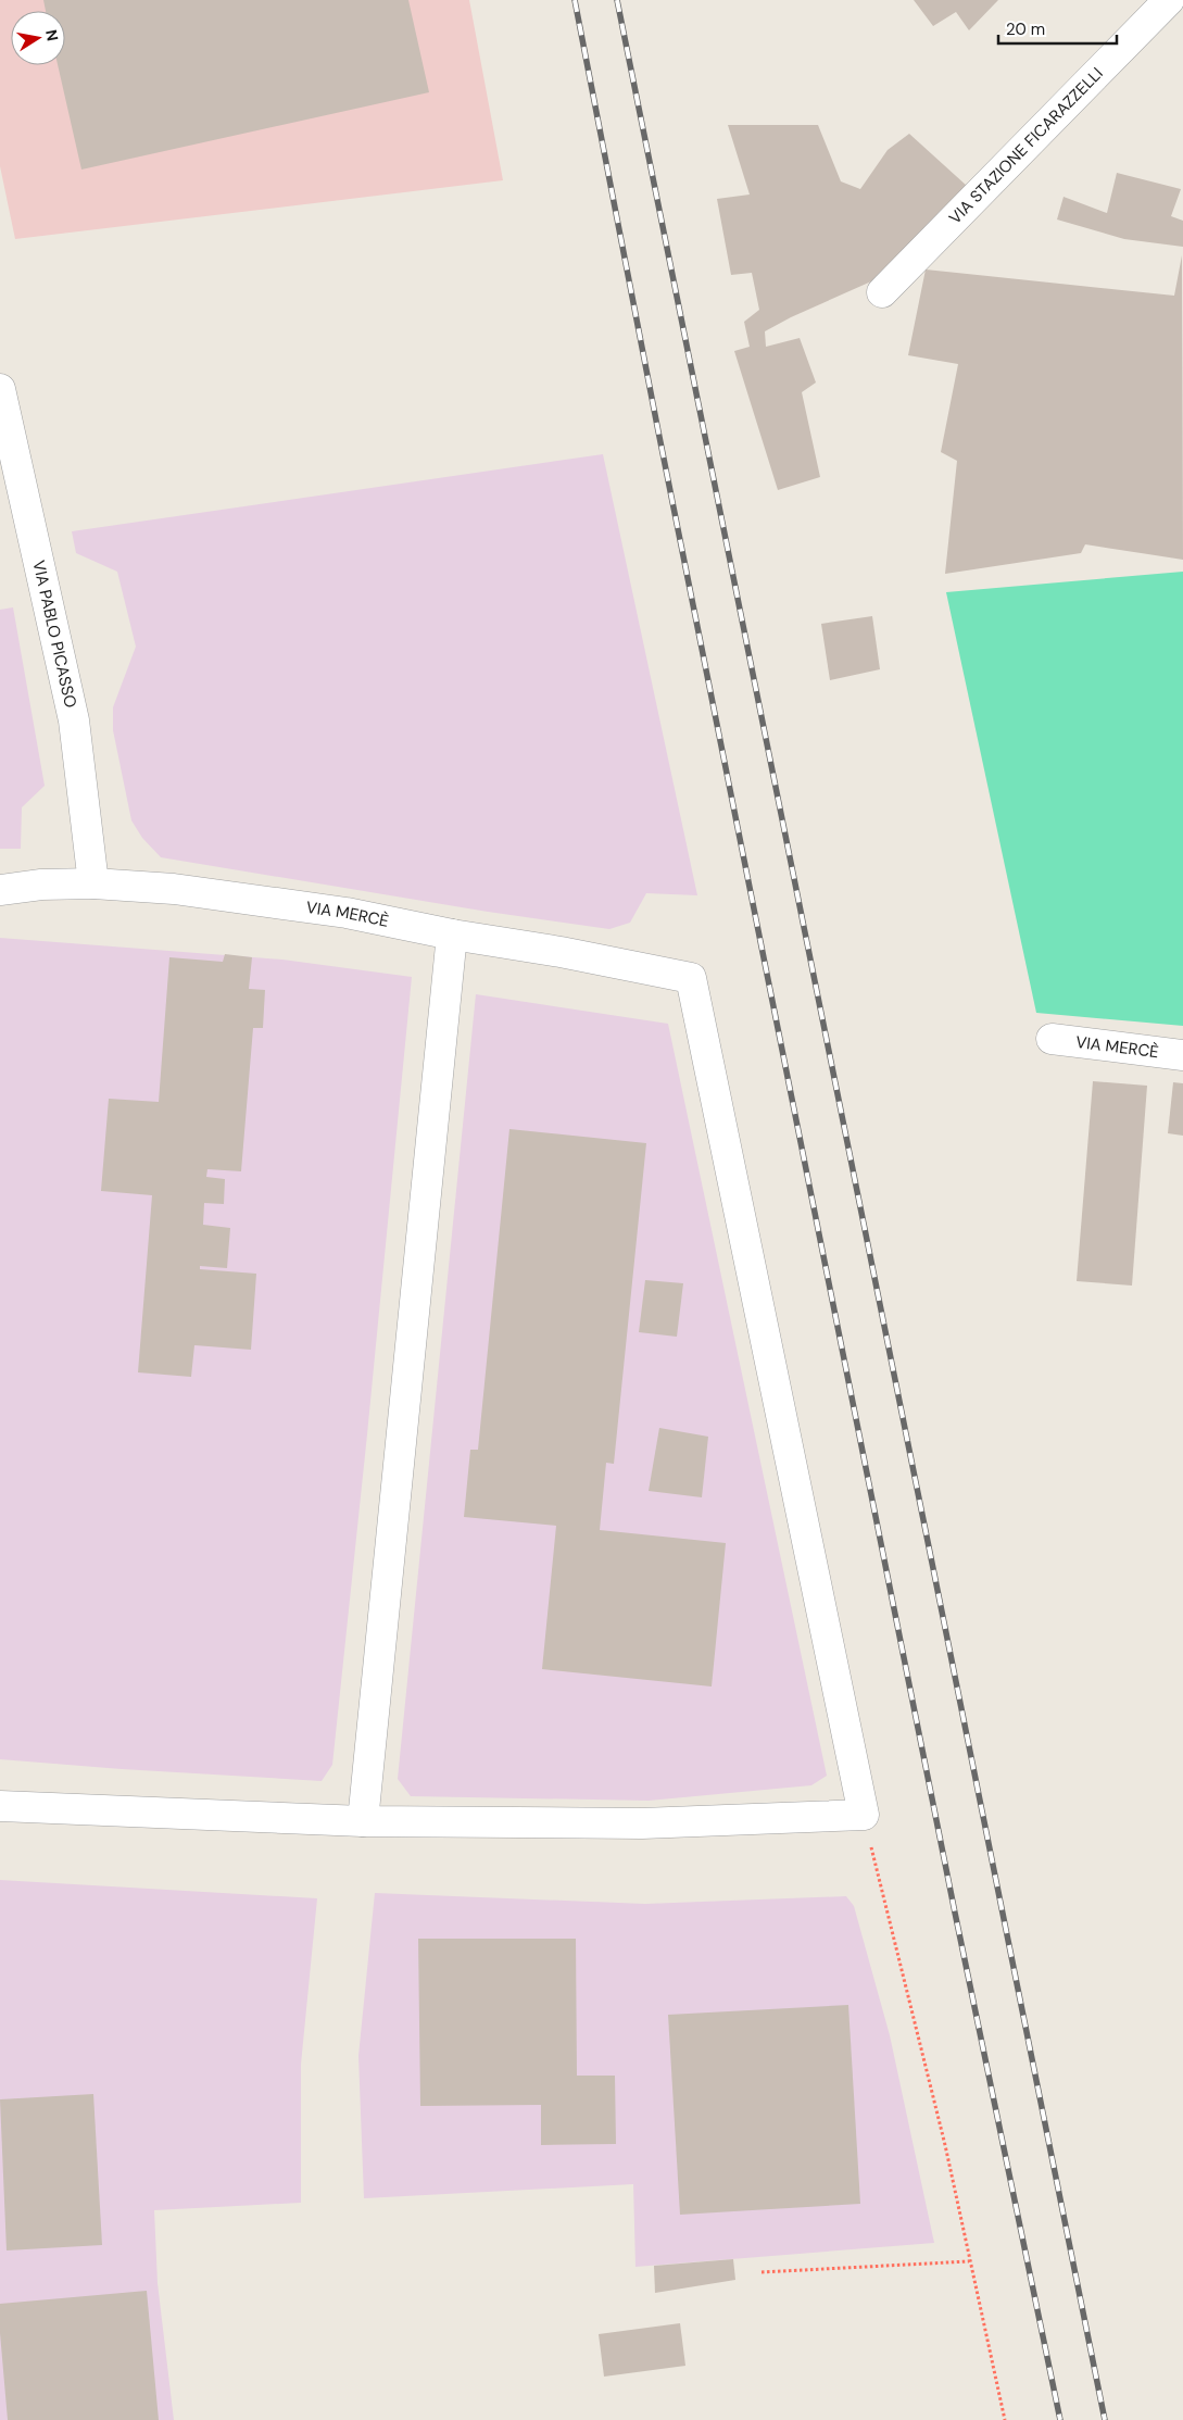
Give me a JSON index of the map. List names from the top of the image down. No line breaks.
{"streets":{"street":["VIA STAZIONE FICARAZZELLI","VIA PABLO PICASSO","VIA MERCÈ"]},"crossings":[["VIA PABLO PICASSO","VIA MERCÈ"]],"scale_bar":"20 m","north":"right"}
